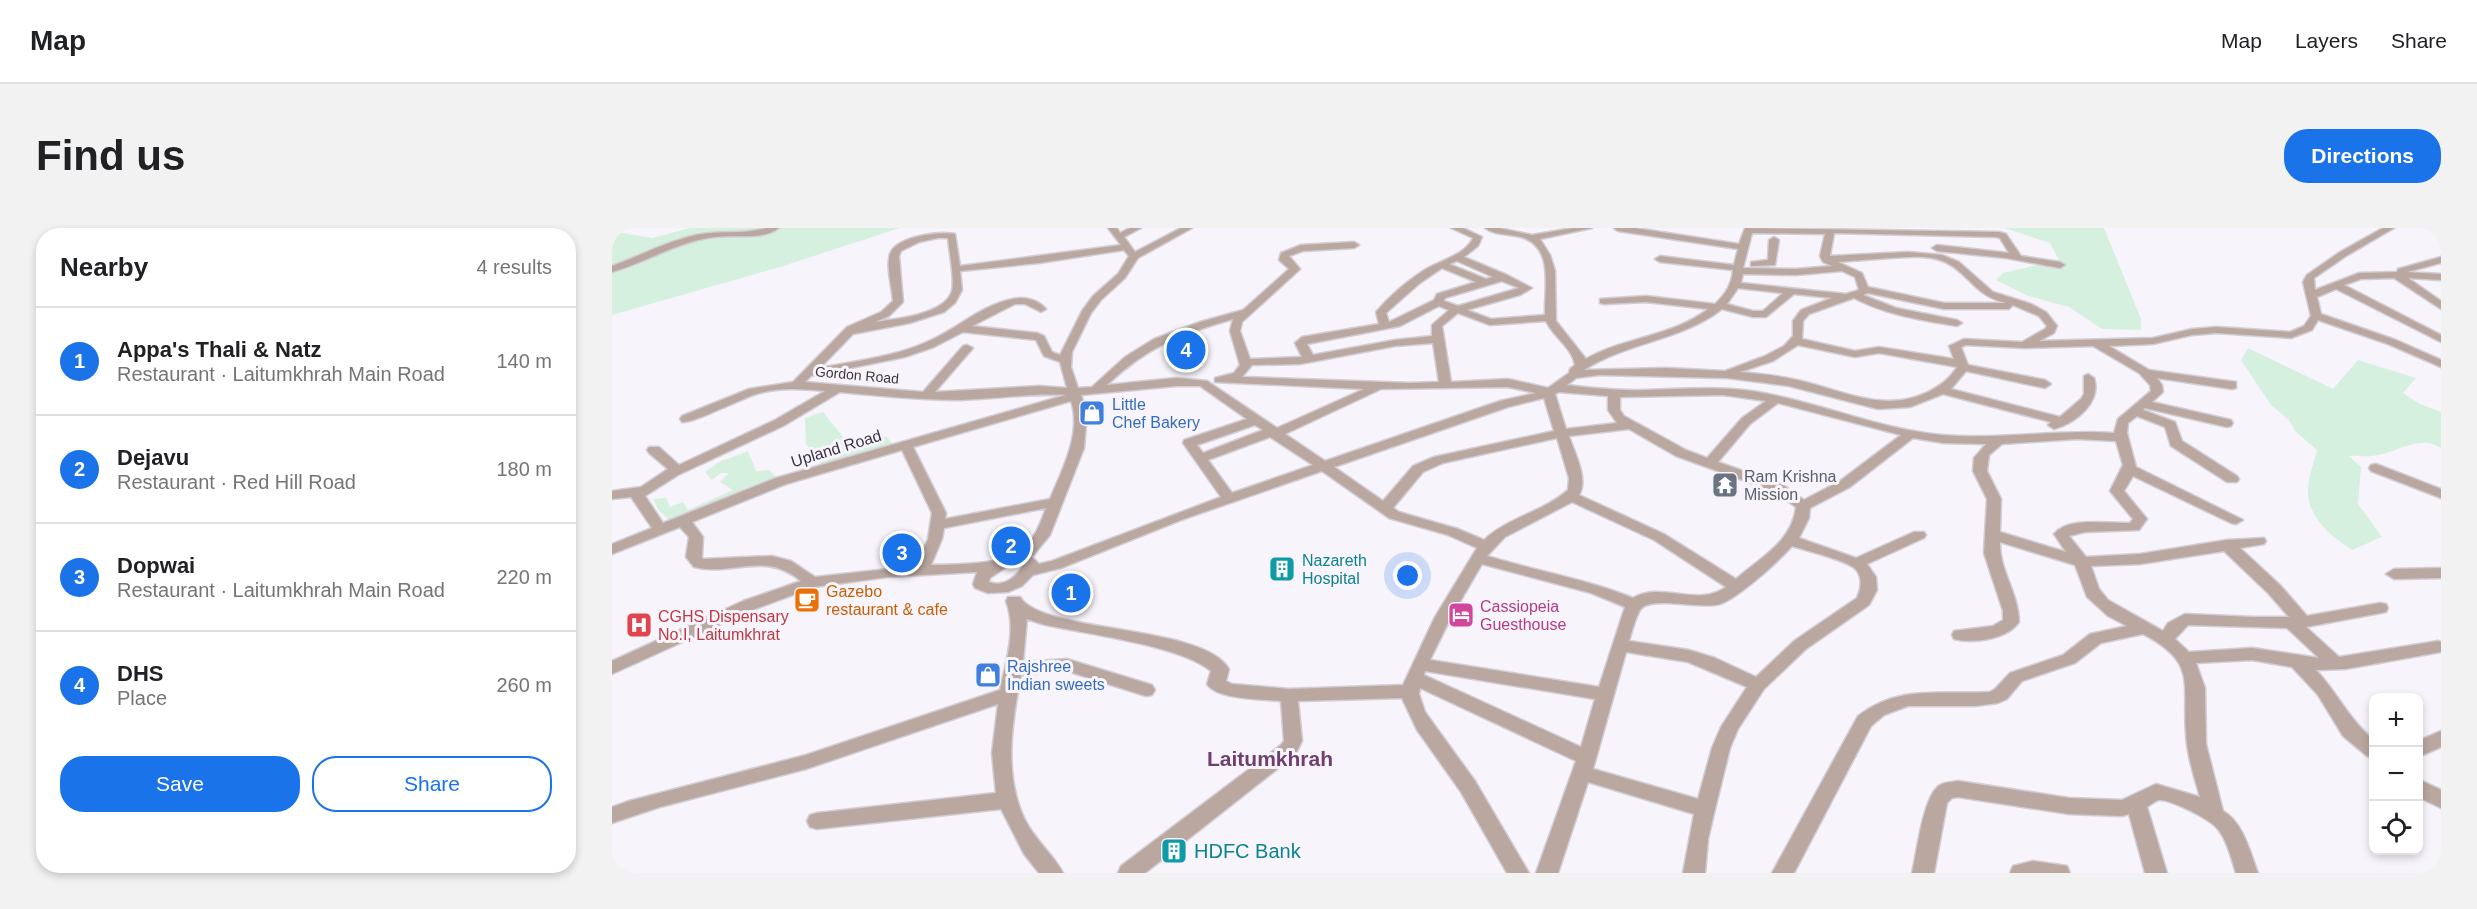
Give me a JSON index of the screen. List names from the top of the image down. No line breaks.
{"streets":{"street":["Gordon Road","Upland Road"]},"crossings":[["Gordon Road","Upland Road"]],"districts":["Laitumkhrah"],"places":{"shop":["Little Chef Bakery","Rajshree Indian sweets"],"temple":["Ram Krishna Mission"],"building":["Nazareth Hospital","HDFC Bank"],"cafe":["Gazebo restaurant & cafe"],"hotel":["Cassiopeia Guesthouse"],"hospital":["CGHS Dispensary No.I, Laitumkhrat"]},"page":{"header":"Map","nav":["Map","Layers","Share"],"buttons":["Directions",["Save","Share"]],"title":"Find us","heading":["Nearby","4 results"],"list":[{"mark":"1","name":"Appa's Thali & Natz","note":"Restaurant · Laitumkhrah Main Road","value":"140 m"},{"mark":"2","name":"Dejavu","note":"Restaurant · Red Hill Road","value":"180 m"},{"mark":"3","name":"Dopwai","note":"Restaurant · Laitumkhrah Main Road","value":"220 m"},{"mark":"4","name":"DHS","note":"Place","value":"260 m"}],"pins":["4","2","3","1"],"map_buttons":["+","−"]}}
